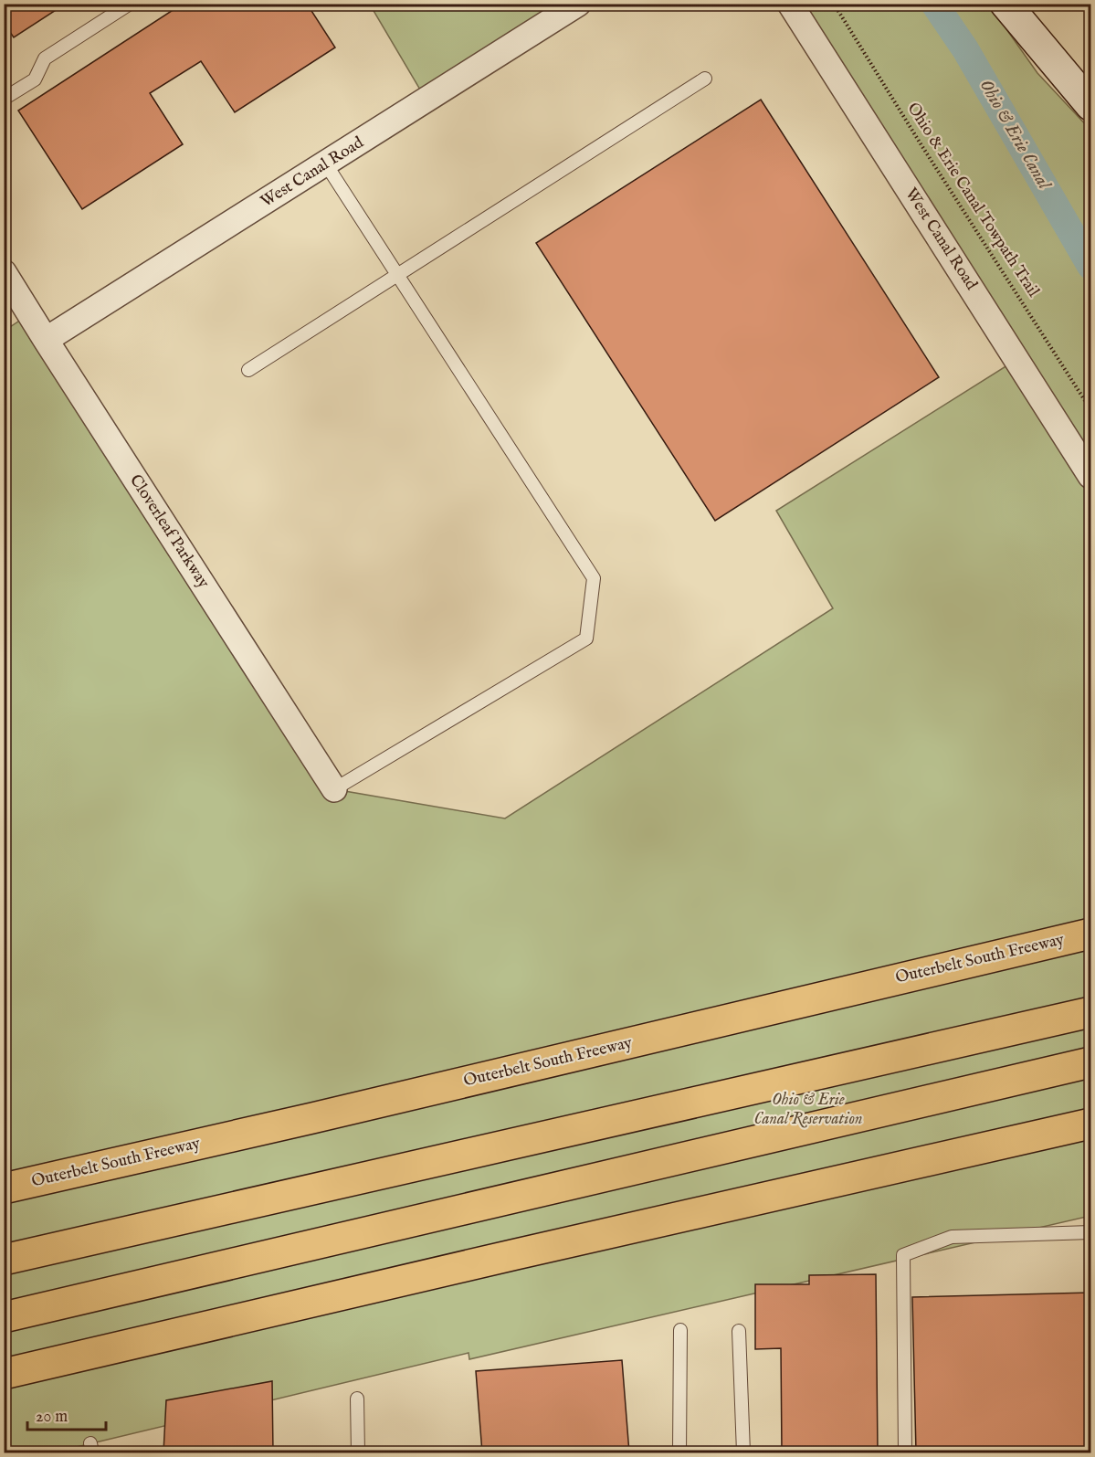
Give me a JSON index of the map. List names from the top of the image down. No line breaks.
{"streets":{"highway":["Outerbelt South Freeway"],"street":["West Canal Road","Cloverleaf Parkway"],"path":["Ohio & Erie Canal Towpath Trail"]},"crossings":[["West Canal Road","Cloverleaf Parkway"]],"water":["Ohio & Erie Canal"],"parks":["Ohio & Erie Canal Reservation"],"scale_bar":"20 m"}
